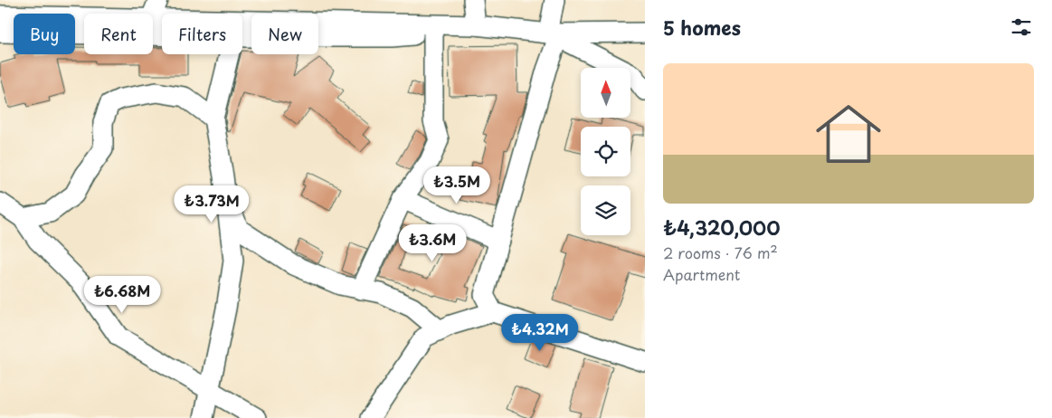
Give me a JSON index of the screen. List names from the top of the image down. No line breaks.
{"north":"top","page":{"heading":"5 homes","chip":["Buy","Rent","Filters","New"],"list":[{"name":"₺4,320,000","note":"2 rooms · 76 m² · Apartment"}],"price":["₺3.5M","₺3.73M","₺3.6M","₺6.68M","₺4.32M"]}}
